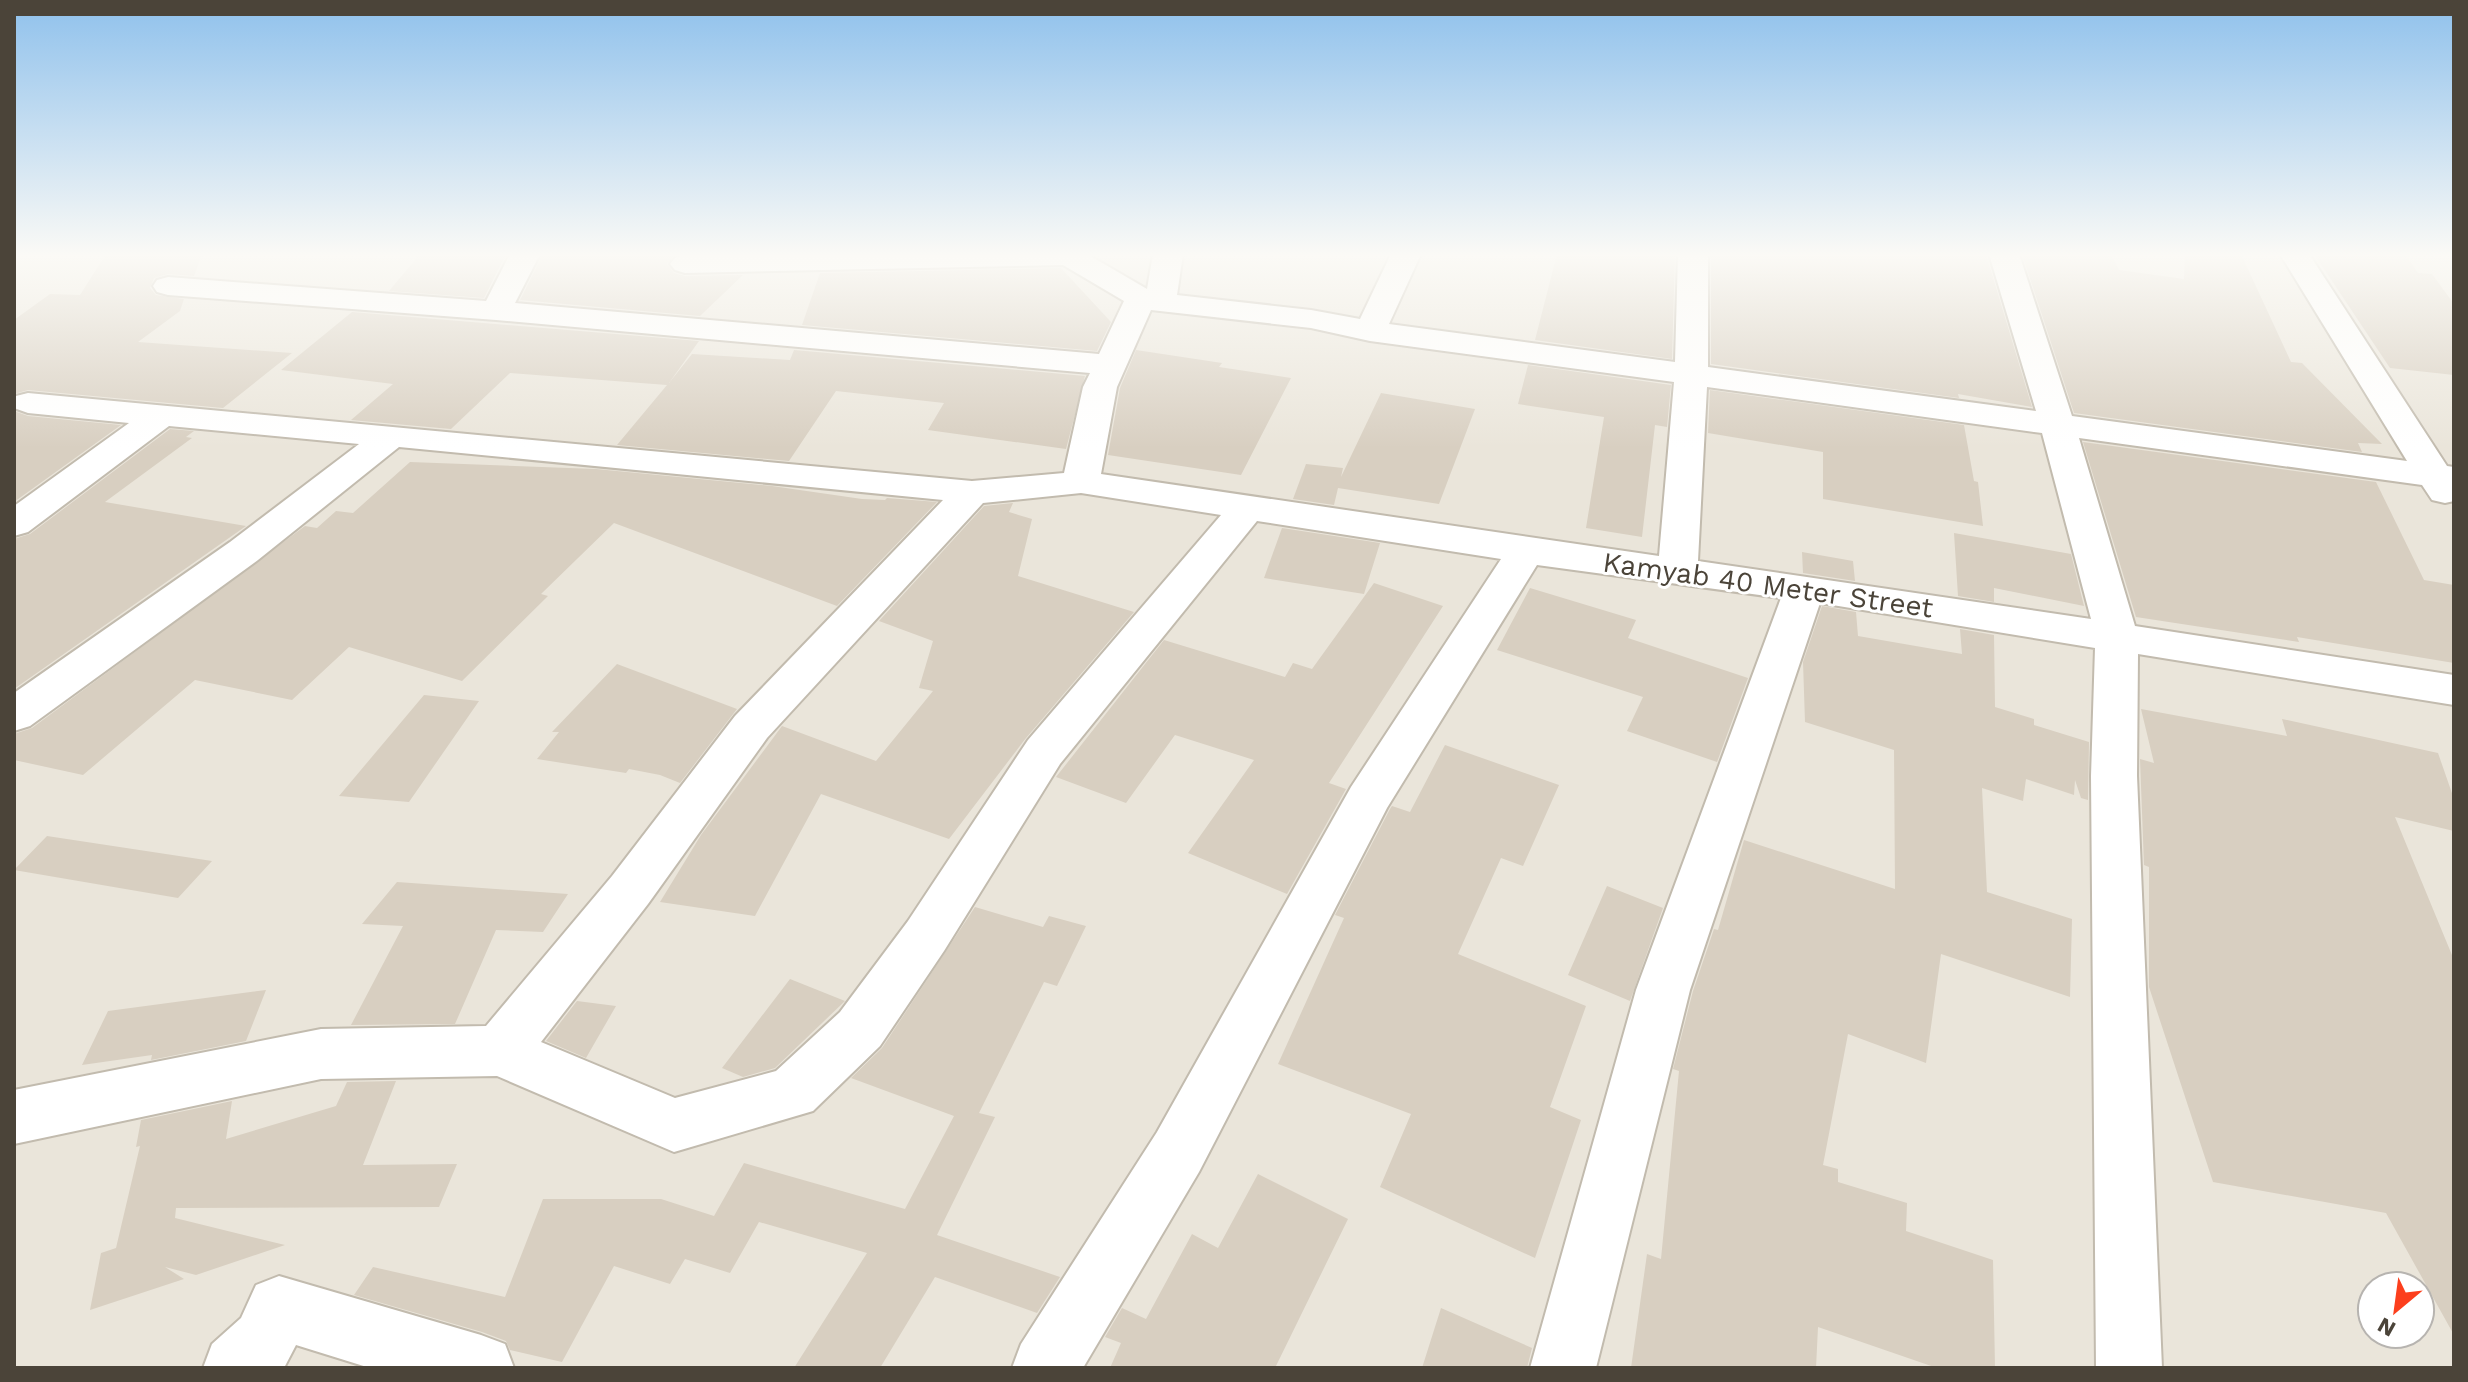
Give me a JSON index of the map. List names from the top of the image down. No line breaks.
{"streets":{"street":["Kamyab 40 Meter Street"]},"north":"bottom left"}
